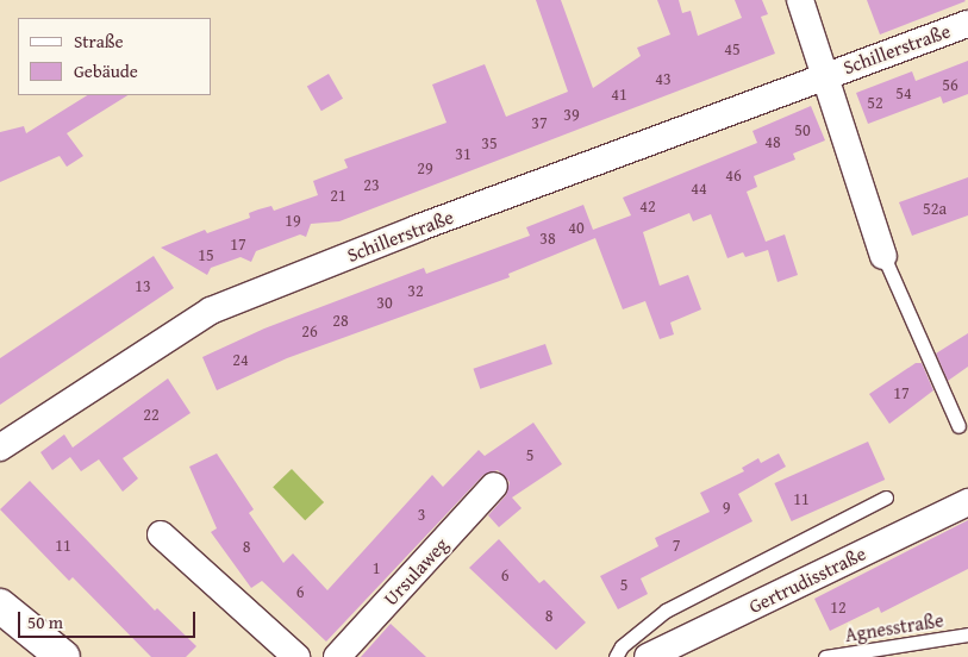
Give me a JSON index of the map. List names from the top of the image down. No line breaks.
{"streets":{"street":["Schillerstraße","Ursulaweg","Gertrudisstraße"],"lane":["Agnesstraße"]},"house_numbers":["45","43","56","54","41","52","39","37","50","48","35","31","29","46","23","44","21","42","52a","19","40","38","17","15","13","32","30","28","26","24","17","22","5","11","9","3","11","7","8","1","6","5","6","12","8"],"legend":["Straße","Gebäude"],"scale_bar":"50 m"}
